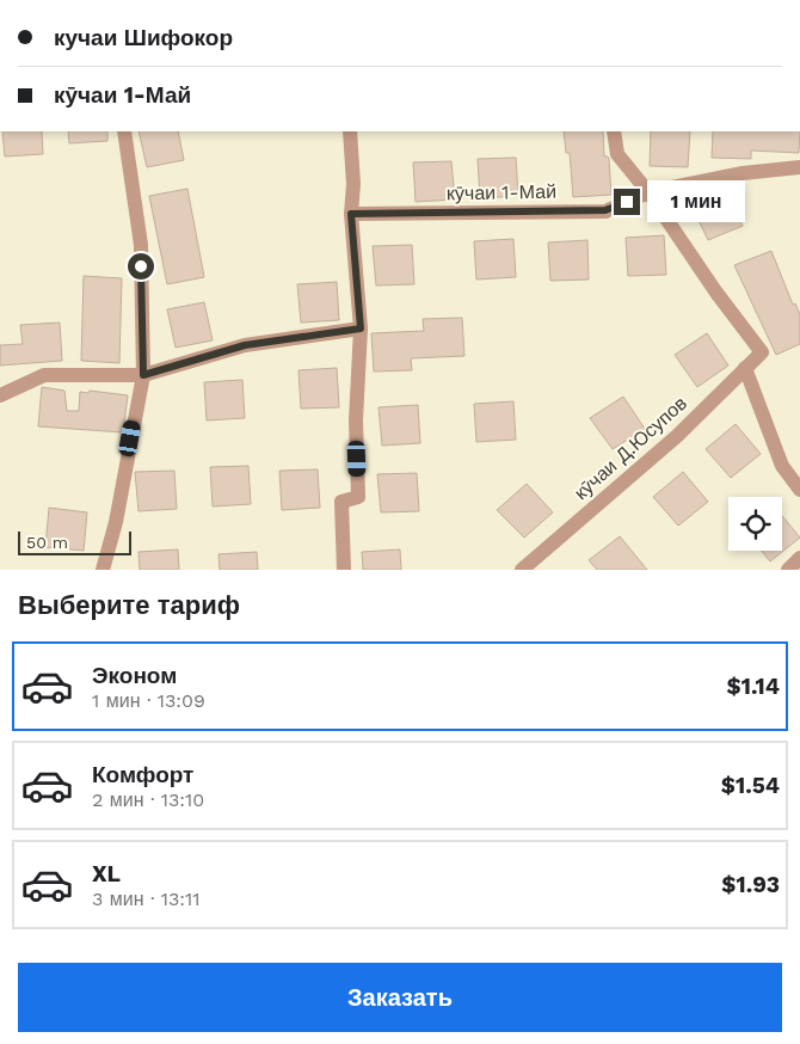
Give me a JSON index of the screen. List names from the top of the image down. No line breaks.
{"streets":{"street":["кӯчаи 1-Май","кӯчаи Д.Юсупов"]},"crossings":[["кӯчаи 1-Май","кӯчаи Д.Юсупов"]],"scale_bar":"50 m","page":{"banner":["кучаи Шифокор","кӯчаи 1-Май"],"bubble":"1 мин","scale":"50 m","heading":"Выберите тариф","list":[{"name":"Эконом","note":"1 мин · 13:09","value":"$1.14"},{"name":"Комфорт","note":"2 мин · 13:10","value":"$1.54"},{"name":"XL","note":"3 мин · 13:11","value":"$1.93"}],"buttons":"Заказать"}}
